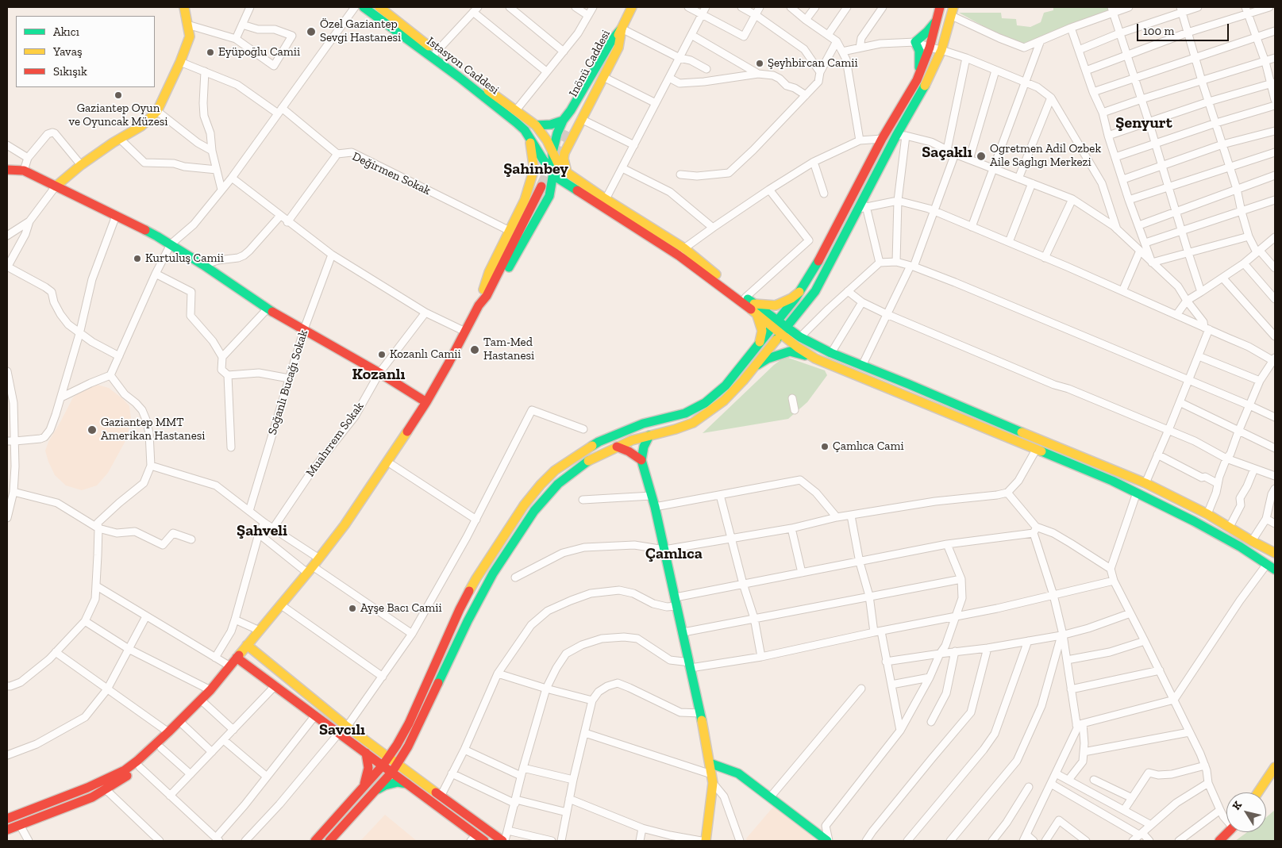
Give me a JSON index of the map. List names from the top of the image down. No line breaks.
{"streets":{"main road":["Inönü Caddesi","Istasyon Caddesi"],"street":["Değirmen Sokak","Soğanlı Bucağı Sokak","Muahrrem Sokak"]},"districts":["Şenyurt","Saçaklı","Şahinbey","Kozanlı","Şahveli","Çamlıca","Savcılı"],"places":["Özel Gaziantep Sevgi Hastanesi","Eyüpoğlu Camii","Şeyhbircan Camii","Gaziantep Oyun ve Oyuncak Müzesi","Ogretmen Adil Ozbek Aile Saglıgı Merkezi","Kurtuluş Camii","Tam-Med Hastanesi","Kozanlı Camii","Gaziantep MMT Amerikan Hastanesi","Çamlıca Cami","Ayşe Bacı Camii"],"legend":["Akıcı","Yavaş","Sıkışık"],"scale_bar":"100 m","north":"top left"}
